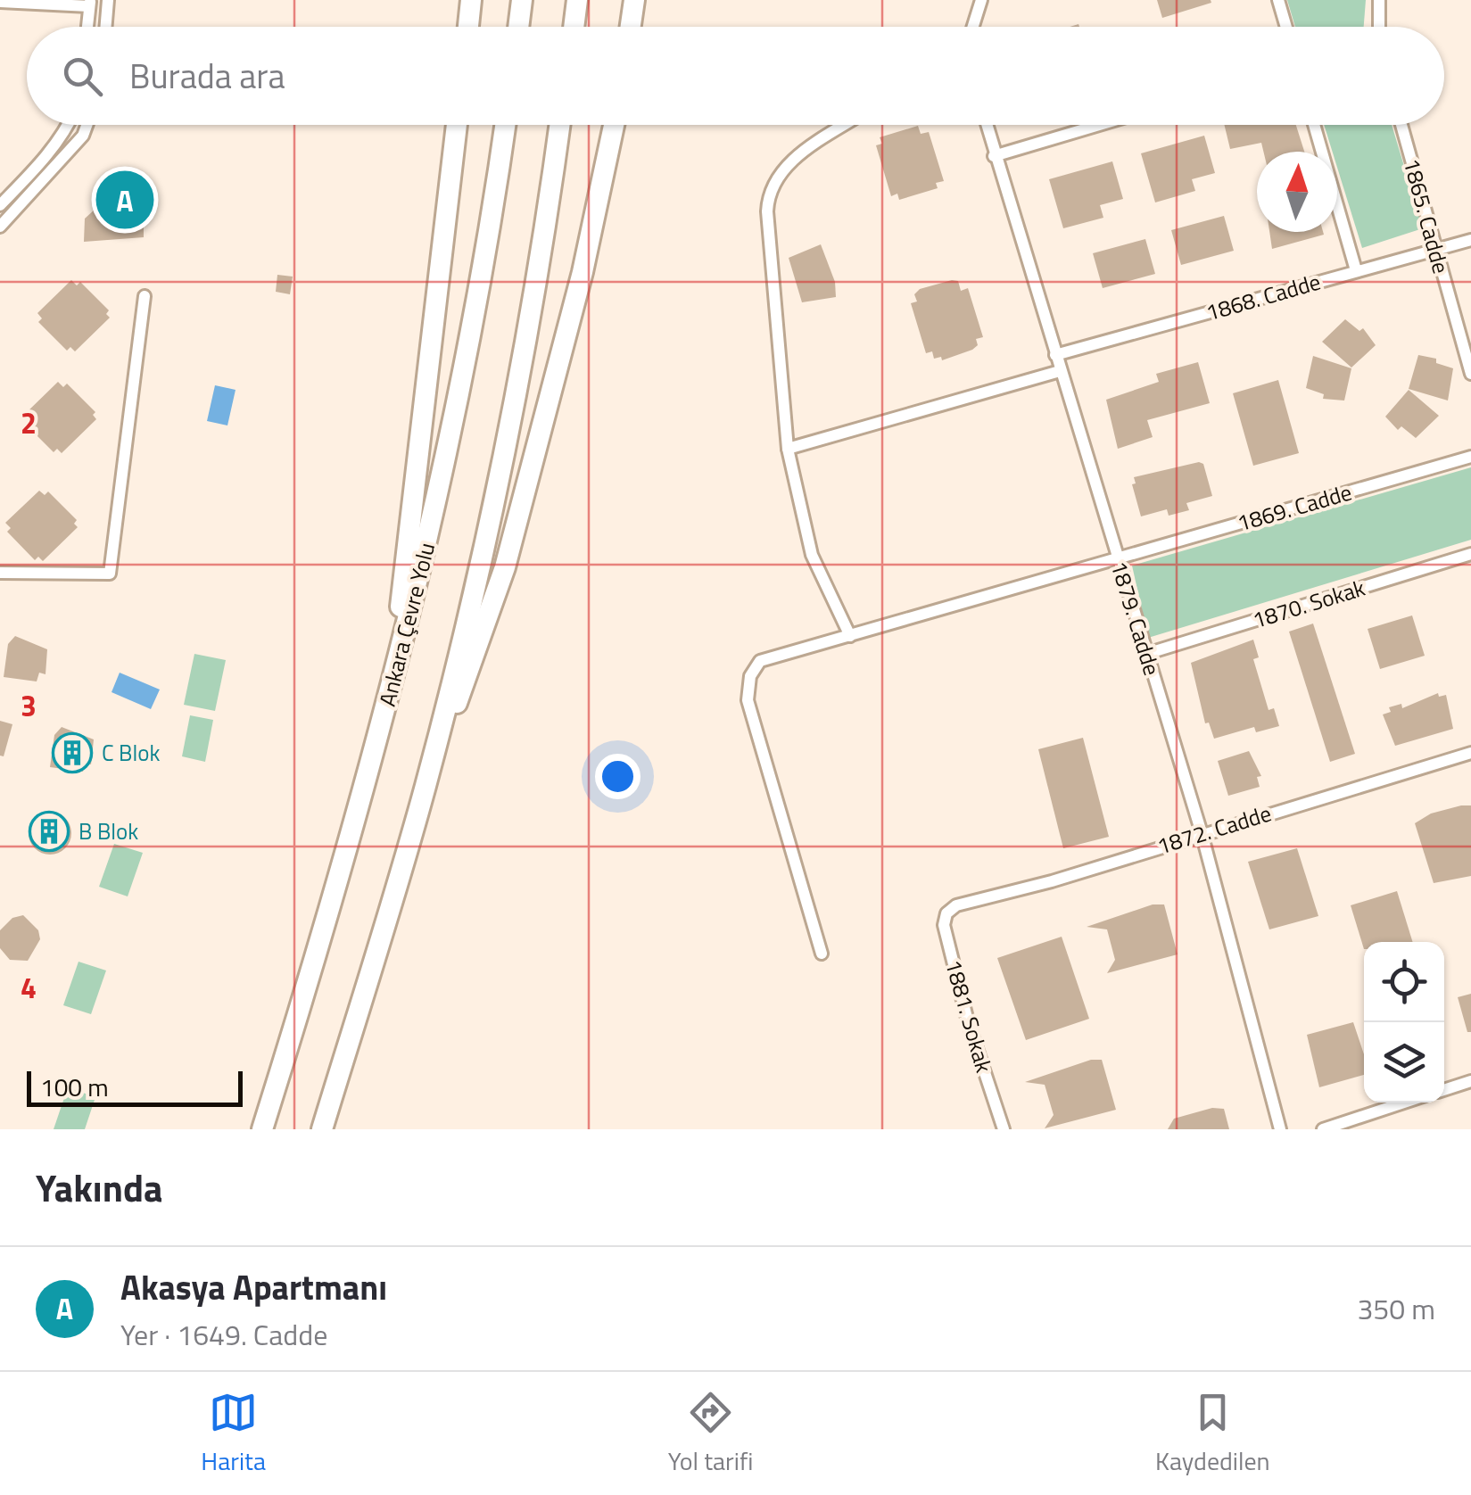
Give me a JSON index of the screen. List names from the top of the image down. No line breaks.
{"streets":{"highway":["Ankara Çevre Yolu"],"street":["1865. Cadde","1868. Cadde","1869. Cadde","1870. Sokak","1879. Cadde","1872. Cadde","1881. Sokak"]},"crossings":[["1865. Cadde","1868. Cadde"],["1868. Cadde","1879. Cadde"],["1869. Cadde","1879. Cadde"],["1870. Sokak","1879. Cadde"],["1879. Cadde","1872. Cadde"],["1872. Cadde","1881. Sokak"]],"places":{"building":["C Blok","B Blok"]},"scale_bar":"100 m","north":"top","page":{"search":"Burada ara","pins":"A","scale":"100 m","heading":"Yakında","list":[{"mark":"A","name":"Akasya Apartmanı","note":"Yer · 1649. Cadde","value":"350 m"}],"nav":["Harita","Yol tarifi","Kaydedilen"]},"grid":{"rows":["2","3","4"]}}
